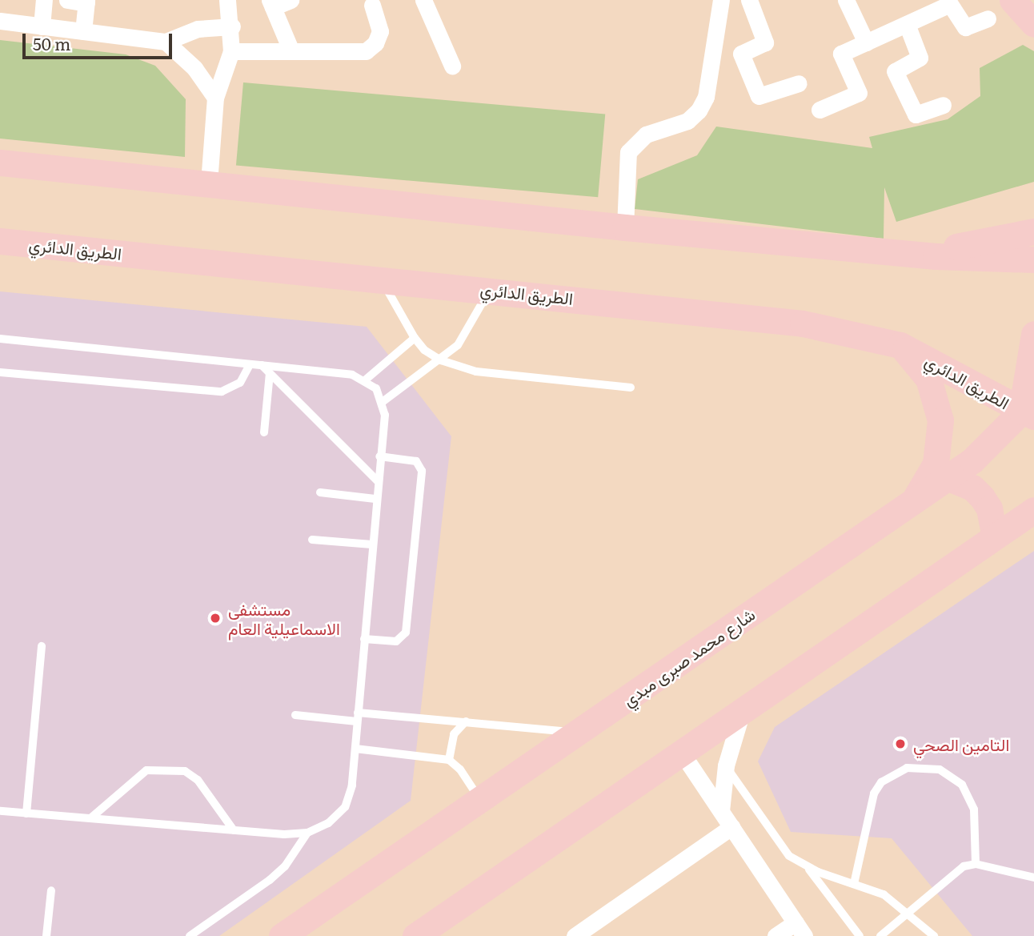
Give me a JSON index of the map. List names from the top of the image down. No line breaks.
{"streets":{"main road":["الطريق الدائري","شارع محمد صبرى مبدي"]},"crossings":[["الطريق الدائري","شارع محمد صبرى مبدي"]],"places":["مستشفى الاسماعيلية العام","التامين الصحي"],"scale_bar":"50 m"}
